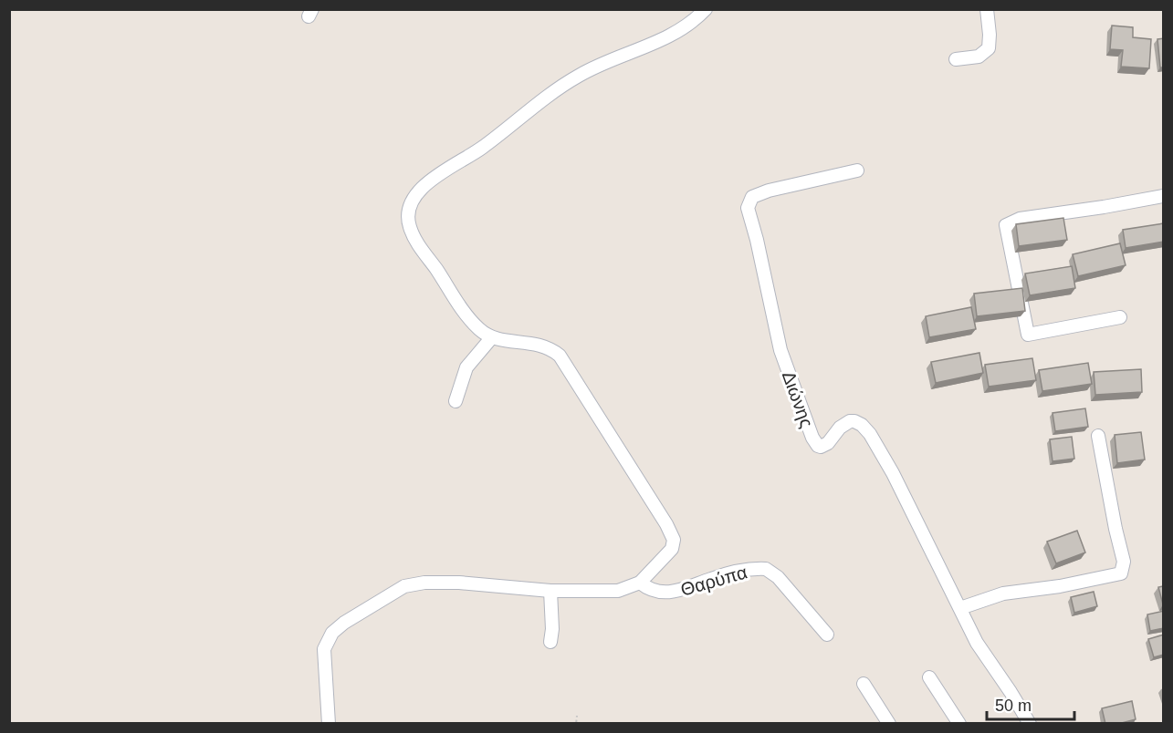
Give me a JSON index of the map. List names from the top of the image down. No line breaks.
{"streets":{"street":["Διώνης","Θαρύπα"]},"scale_bar":"50 m"}
